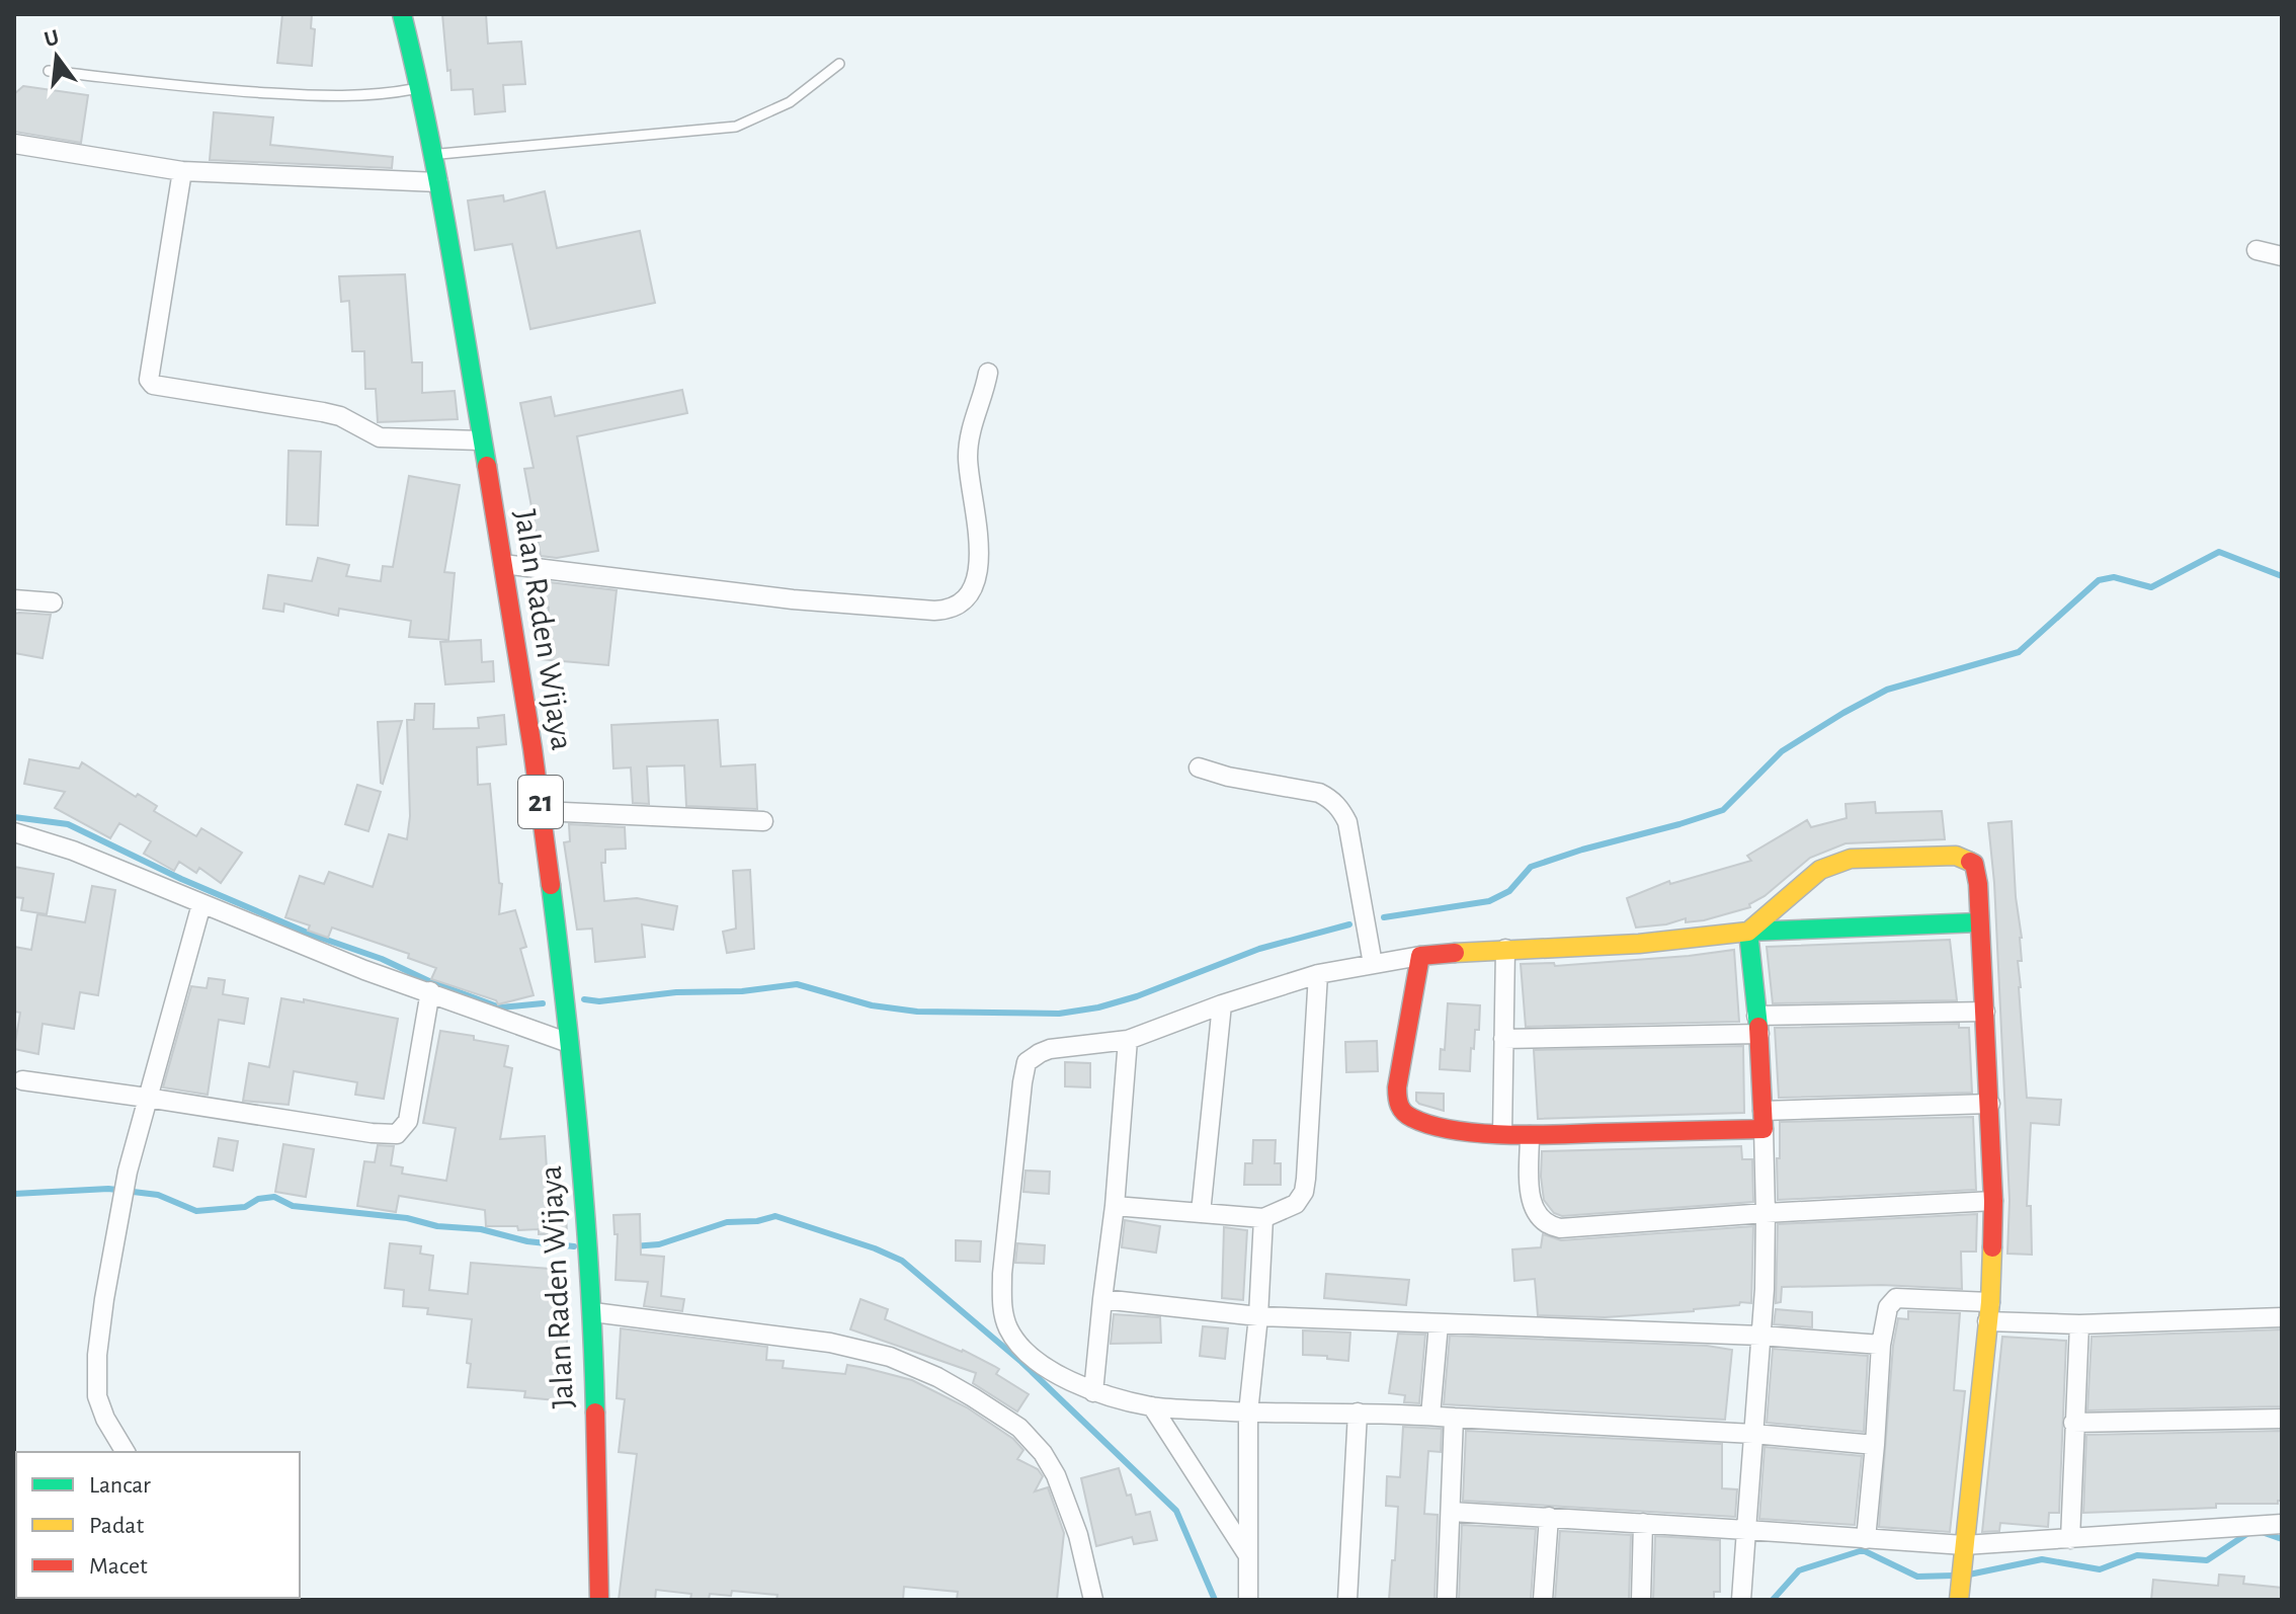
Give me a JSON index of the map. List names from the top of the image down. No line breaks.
{"streets":{"main road":["Jalan Raden Wijaya","21"]},"legend":["Lancar","Padat","Macet"],"north":"top"}
